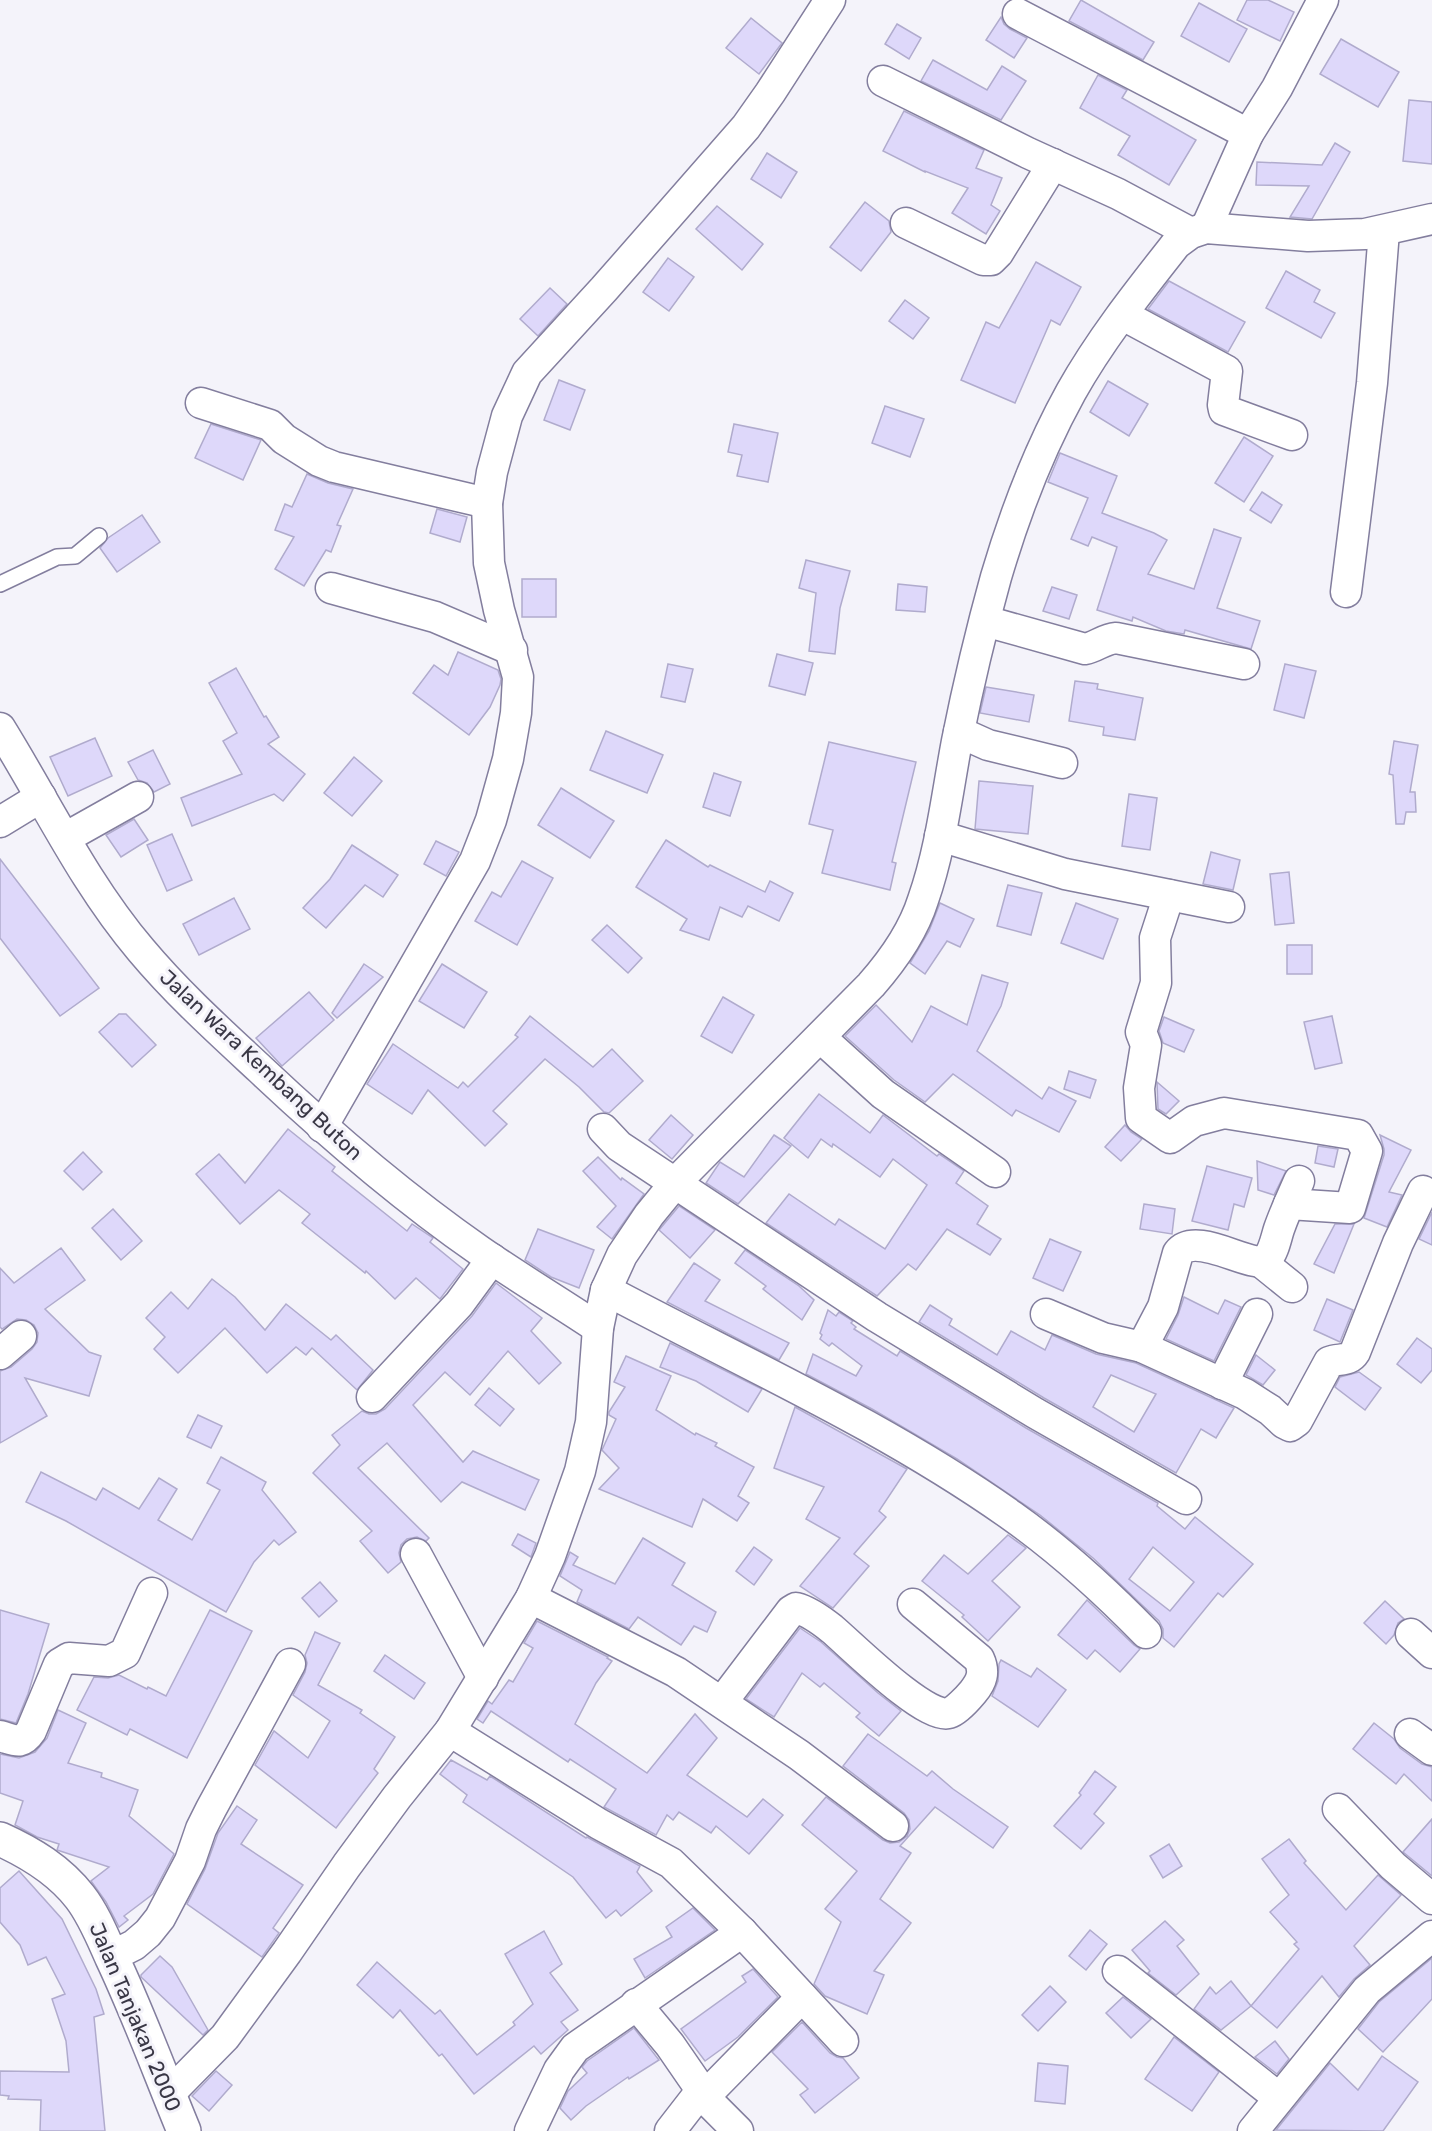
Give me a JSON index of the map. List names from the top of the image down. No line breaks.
{"streets":{"street":["Jalan Wara Kembang Buton","Jalan Tanjakan 2000"]}}
